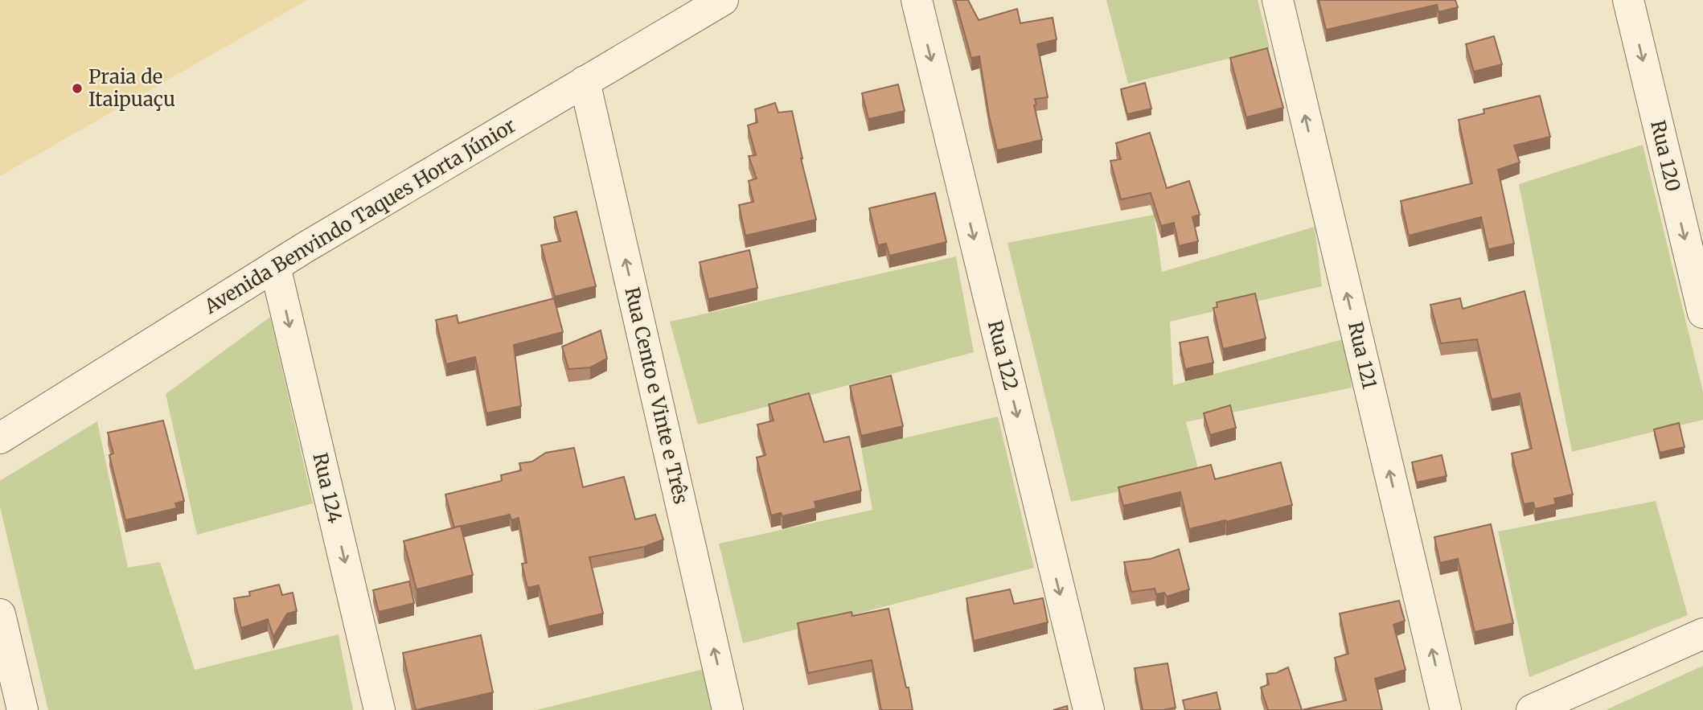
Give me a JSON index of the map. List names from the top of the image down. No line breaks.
{"streets":{"street":["Rua 120","Avenida Benvindo Taques Horta Júnior","Rua 122","Rua 121","Rua Cento e Vinte e Três","Rua 124"]},"crossings":[["Avenida Benvindo Taques Horta Júnior","Rua Cento e Vinte e Três"],["Avenida Benvindo Taques Horta Júnior","Rua 124"]],"one_way":["Rua 120","Rua 122","Rua 121","Rua Cento e Vinte e Três","Rua 124"],"places":["Praia de Itaipuaçu"]}
